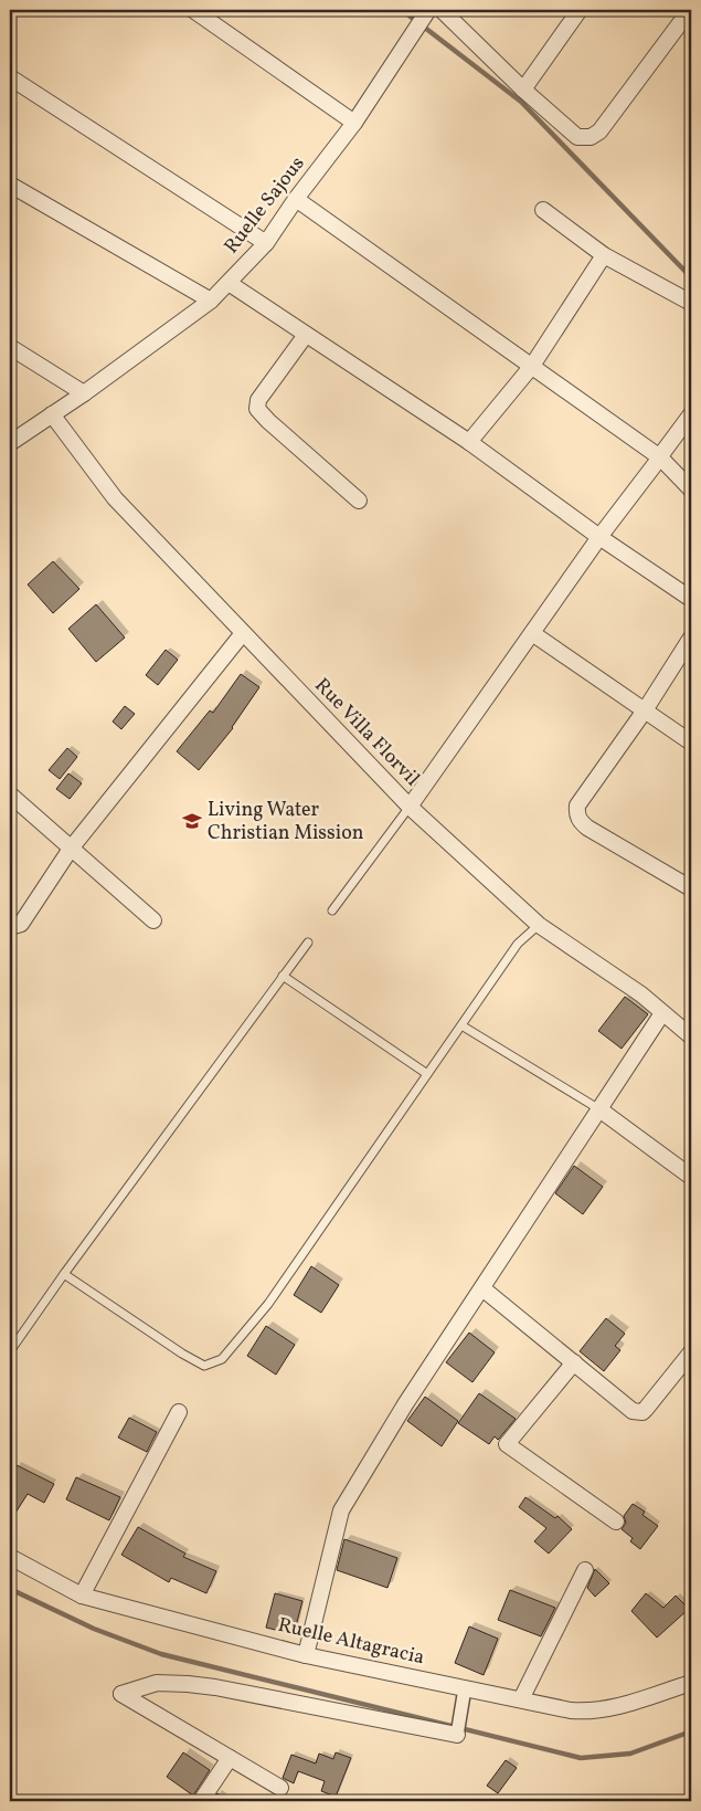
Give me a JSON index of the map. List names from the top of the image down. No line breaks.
{"streets":{"street":["Ruelle Sajous","Rue Villa Florvil","Ruelle Altagracia"]},"crossings":[["Ruelle Sajous","Rue Villa Florvil"]],"places":{"school or university":["Living Water Christian Mission"]}}
